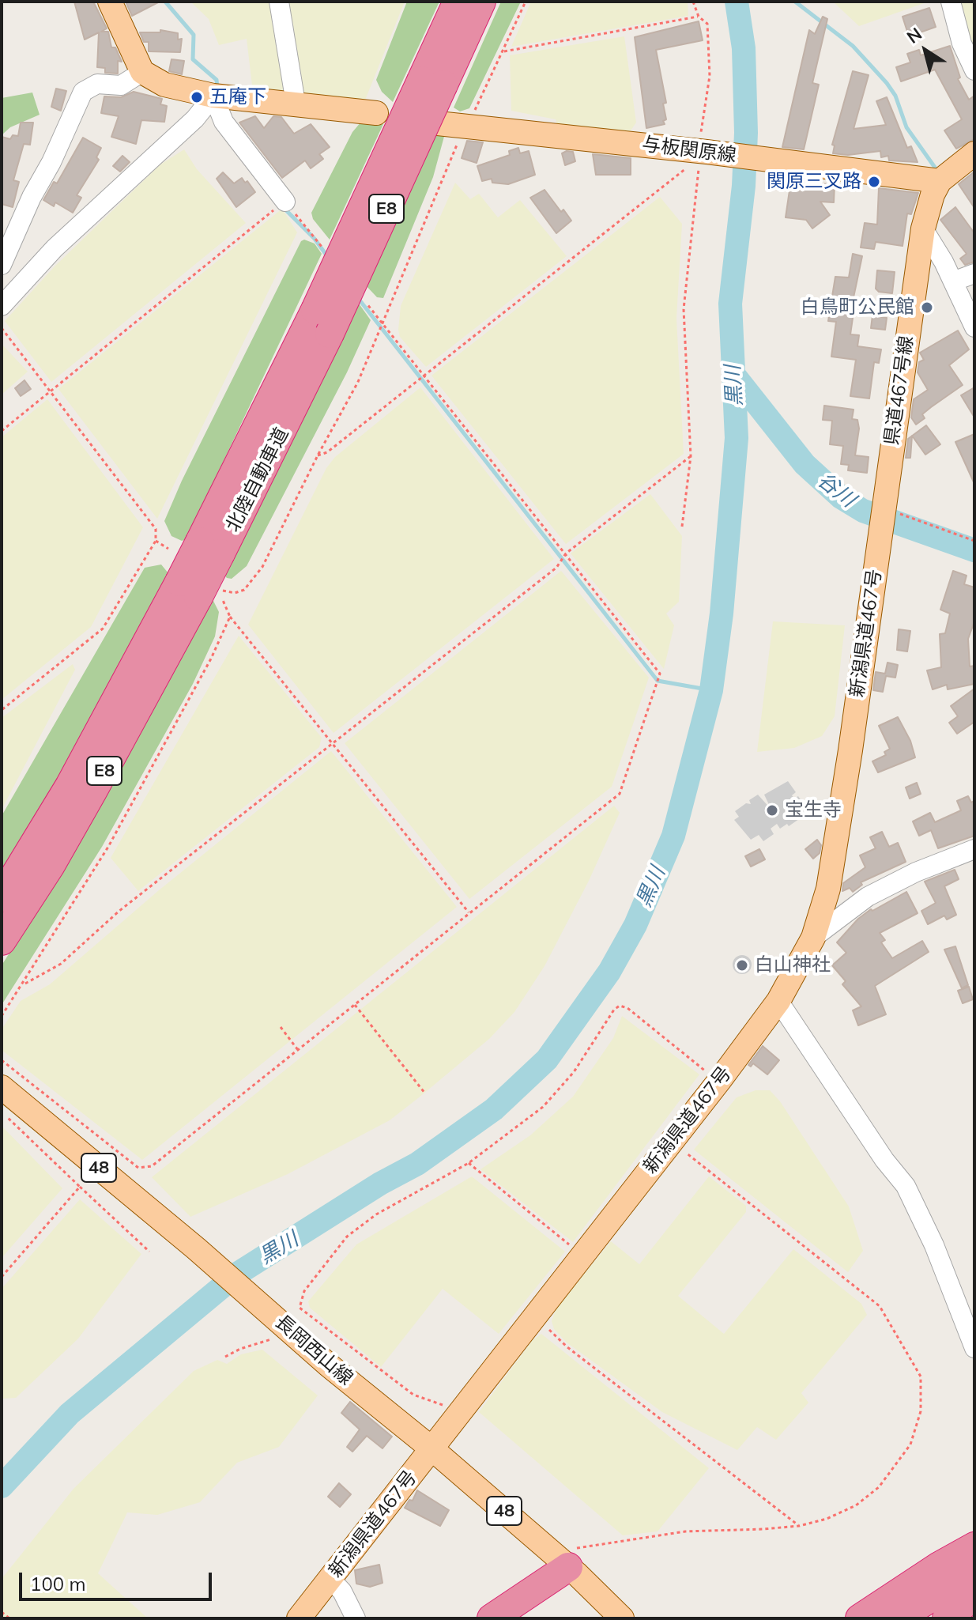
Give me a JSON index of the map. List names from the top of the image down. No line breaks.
{"streets":{"highway":["E8","北陸自動車道"],"main road":["与板関原線","県道467号線","新潟県道467号","48","長岡西山線"]},"crossings":[["与板関原線","県道467号線"],["県道467号線","新潟県道467号"],["新潟県道467号","長岡西山線"],["48","長岡西山線"]],"water":["黒川","谷川"],"places":["五庵下","関原三叉路","白鳥町公民館","宝生寺","白山神社"],"scale_bar":"100 m","north":"top left"}
